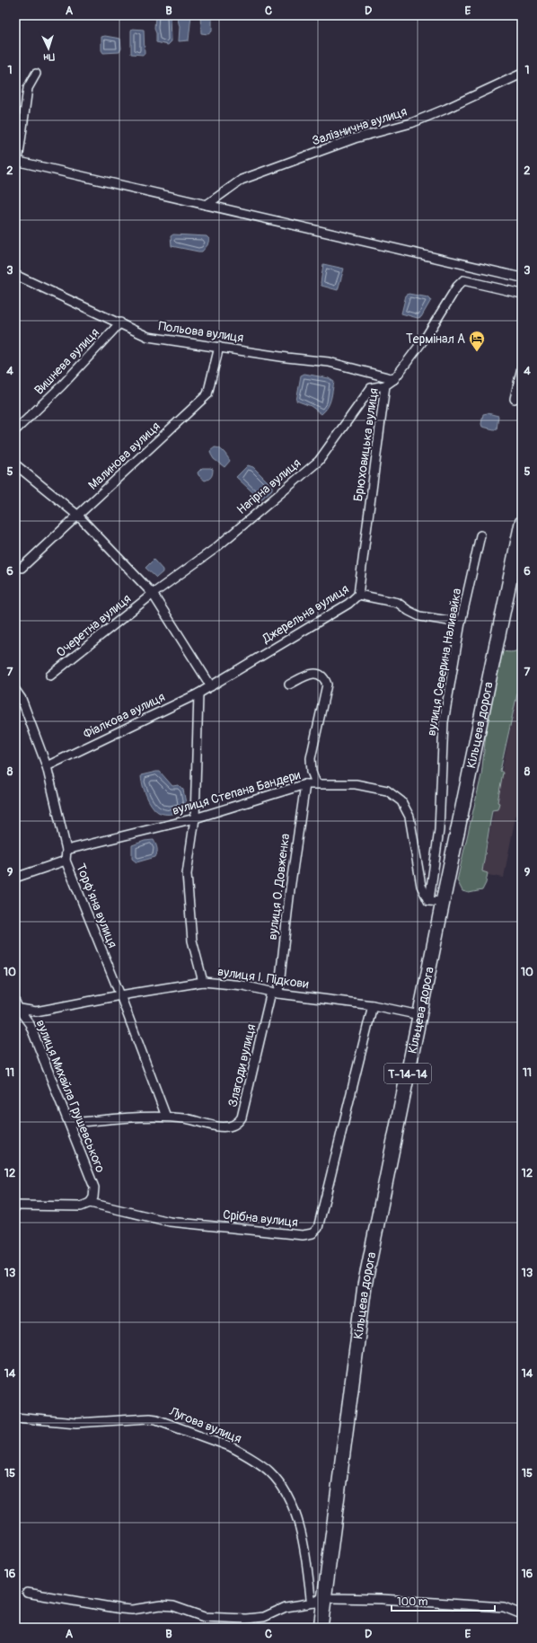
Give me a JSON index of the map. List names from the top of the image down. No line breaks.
{"streets":{"highway":["Кільцева дорога","Т-14-14"],"street":["Залізнична вулиця","Польова вулиця","Вишнева вулиця","Брюховицька вулиця","Малинова вулиця","Нагірна вулиця","Джерельна вулиця","Очеретна вулиця","вулиця Северина Наливайка","Фіалкова вулиця","вулиця Степана Бандери","вулиця О. Довженка","Торф'яна вулиця","вулиця І. Підкови","Злагоди вулиця","вулиця Михайла Грушевського","Срібна вулиця","Лугова вулиця"]},"crossings":[["Польова вулиця","Вишнева вулиця"],["Польова вулиця","Брюховицька вулиця"],["Польова вулиця","Малинова вулиця"],["Брюховицька вулиця","Нагірна вулиця"],["Брюховицька вулиця","Джерельна вулиця"],["Нагірна вулиця","Очеретна вулиця"],["Джерельна вулиця","вулиця Северина Наливайка"],["Джерельна вулиця","Фіалкова вулиця"],["вулиця Северина Наливайка","вулиця Степана Бандери"],["Фіалкова вулиця","Торф'яна вулиця"],["Кільцева дорога","вулиця І. Підкови"],["Кільцева дорога","Лугова вулиця"],["вулиця Степана Бандери","вулиця О. Довженка"],["вулиця Степана Бандери","Торф'яна вулиця"],["вулиця О. Довженка","вулиця І. Підкови"],["вулиця О. Довженка","Злагоди вулиця"],["Торф'яна вулиця","вулиця І. Підкови"],["Торф'яна вулиця","Злагоди вулиця"],["вулиця І. Підкови","Злагоди вулиця"],["вулиця І. Підкови","вулиця Михайла Грушевського"],["вулиця І. Підкови","Срібна вулиця"],["Злагоди вулиця","вулиця Михайла Грушевського"],["вулиця Михайла Грушевського","Срібна вулиця"]],"places":{"hotel":["Термінал А"]},"scale_bar":"100 m","north":"bottom","grid":{"columns":["A","B","C","D","E"],"rows":["1","2","3","4","5","6","7","8","9","10","11","12","13","14","15","16"]}}
